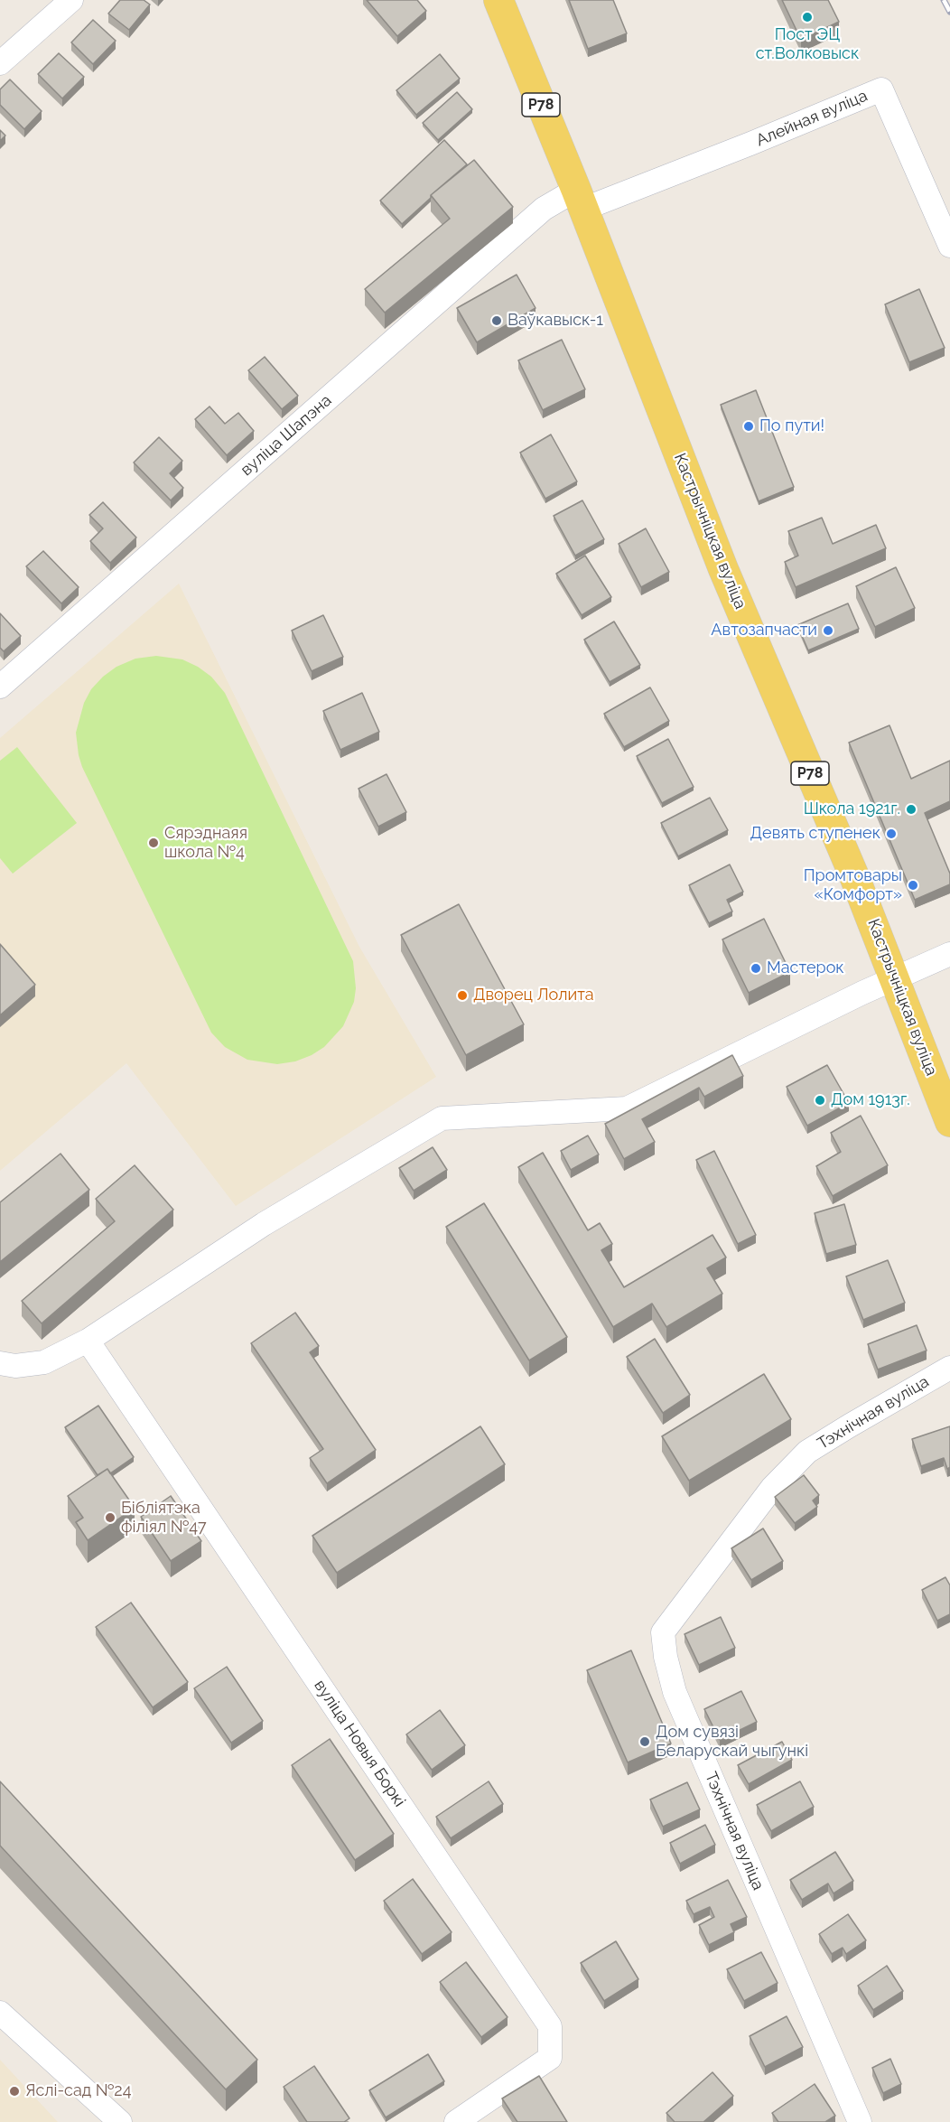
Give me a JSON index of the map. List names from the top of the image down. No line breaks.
{"streets":{"main road":["Р78","Кастрычніцкая вуліца"],"street":["Алейная вуліца","вуліца Шапэна","Тэхнічная вуліца","вуліца Новыя Боркі"]},"crossings":[["Алейная вуліца","вуліца Шапэна"],["Алейная вуліца","Кастрычніцкая вуліца"],["вуліца Шапэна","Кастрычніцкая вуліца"]],"places":["Пост ЭЦ ст.Волковыск","Ваўкавыск-1","По пути!","Автозапчасти","Школа 1921г.","Девять ступенек","Сярэднаяя школа №4","Промтовары «Комфорт»","Мастерок","Дворец Лолита","Дом 1913г.","Бібліятэка філіял №47","Дом сувязі Беларускай чыгункі","Яслі-сад №24"]}
